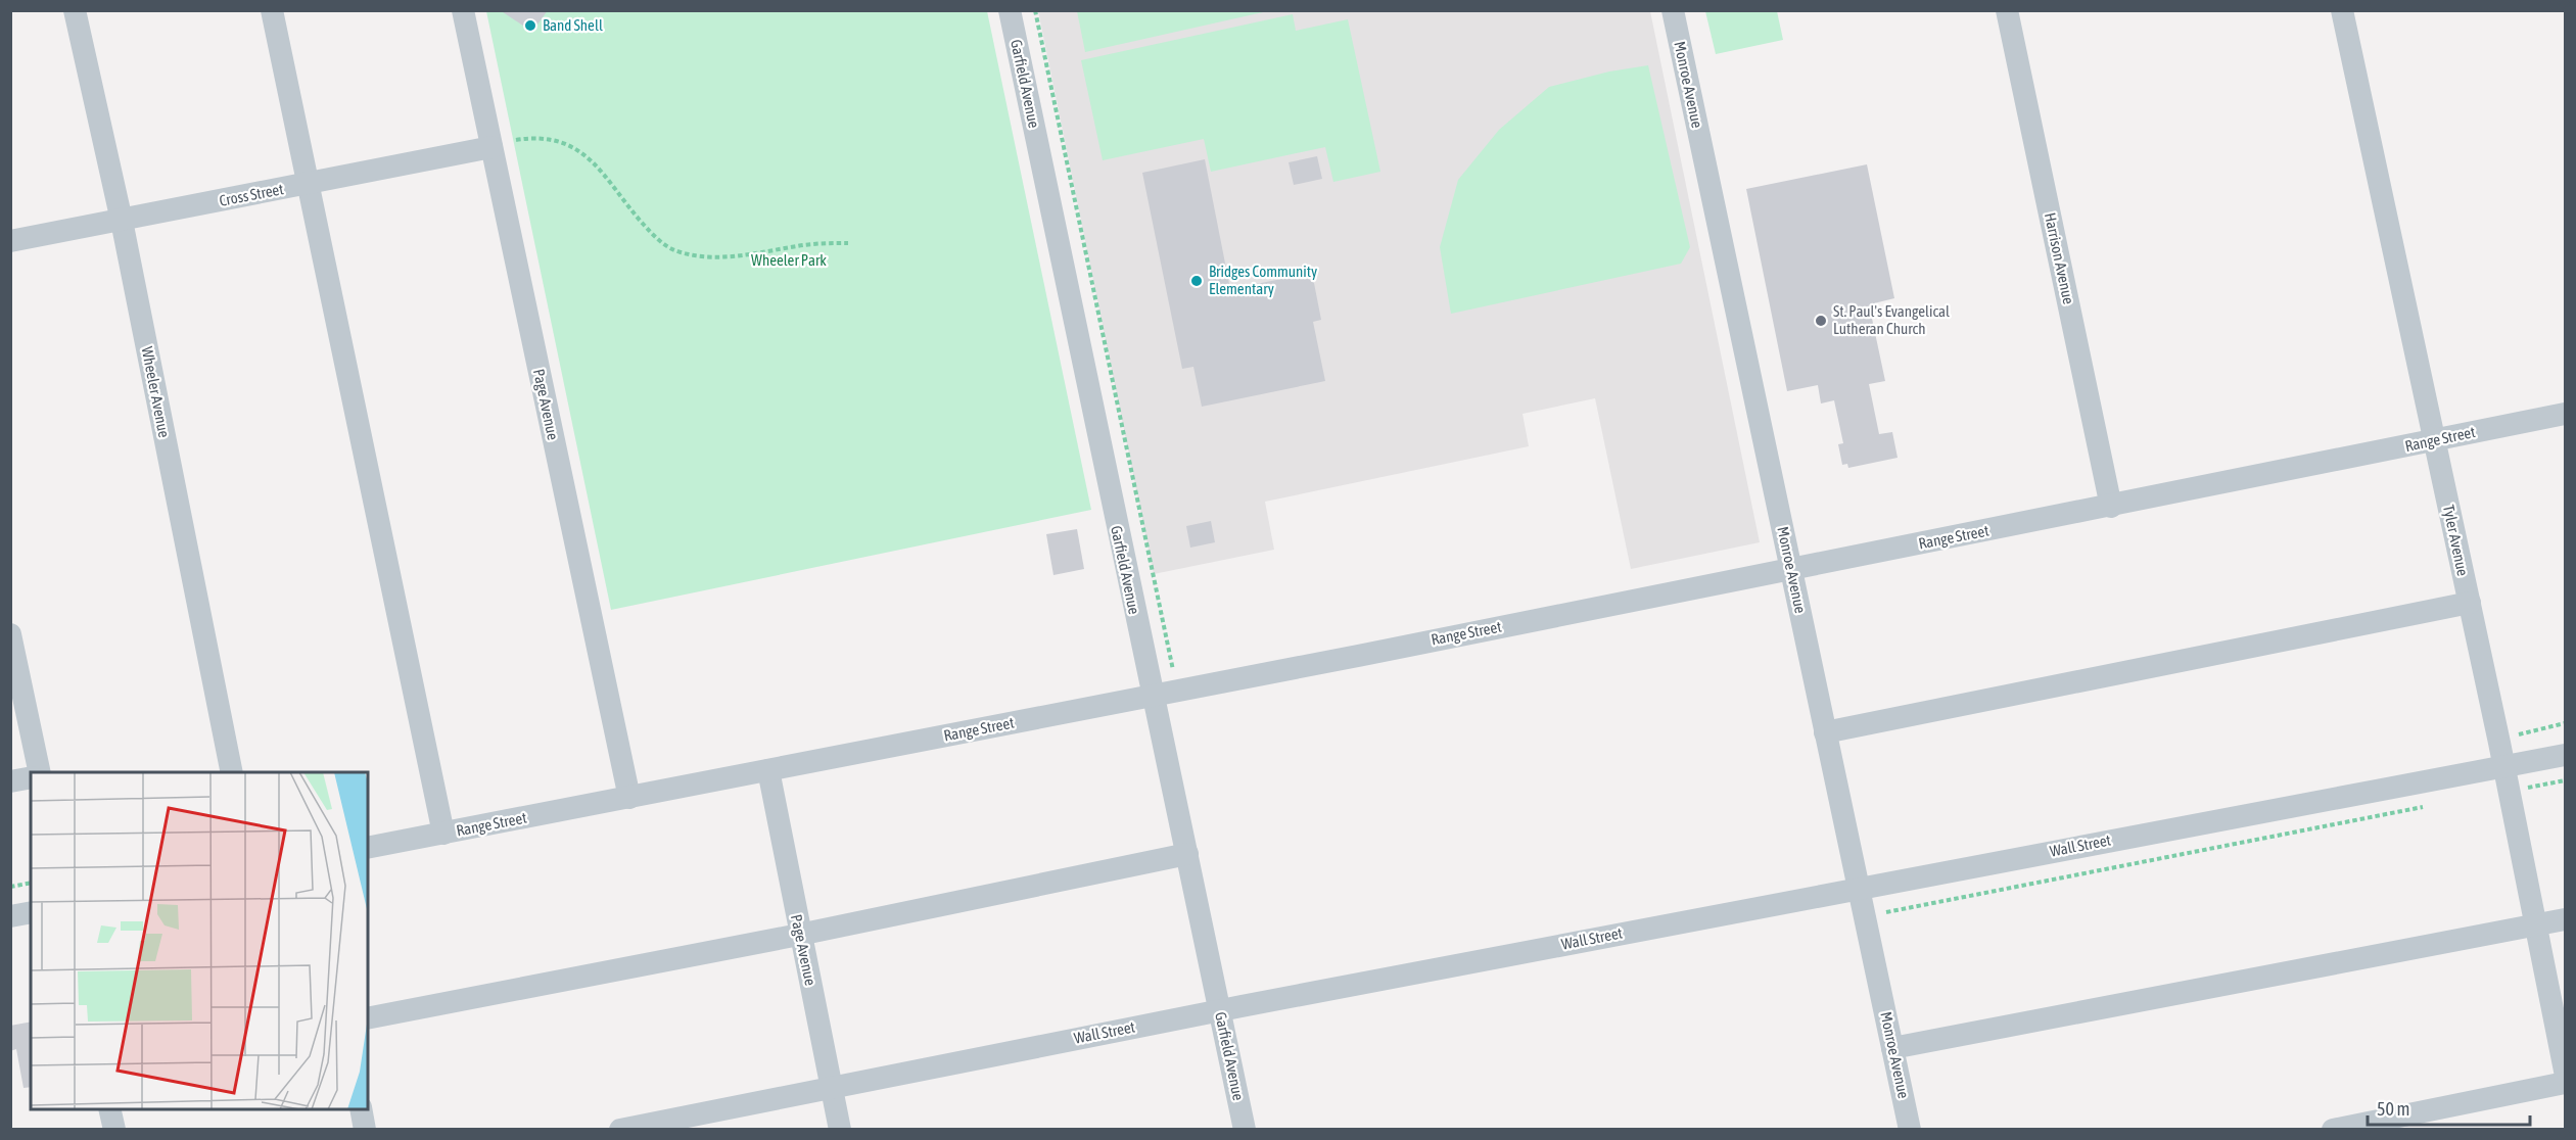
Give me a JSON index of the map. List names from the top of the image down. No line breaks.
{"streets":{"street":["Garfield Avenue","Monroe Avenue","Cross Street","Harrison Avenue","Wheeler Avenue","Page Avenue","Range Street","Tyler Avenue","Wall Street"]},"crossings":[["Garfield Avenue","Range Street"],["Garfield Avenue","Wall Street"],["Monroe Avenue","Range Street"],["Monroe Avenue","Wall Street"],["Cross Street","Wheeler Avenue"],["Cross Street","Page Avenue"],["Harrison Avenue","Range Street"],["Page Avenue","Range Street"],["Page Avenue","Wall Street"],["Range Street","Tyler Avenue"],["Tyler Avenue","Wall Street"]],"parks":["Wheeler Park"],"places":["Band Shell","Bridges Community Elementary","St. Paul's Evangelical Lutheran Church"],"scale_bar":"50 m"}
